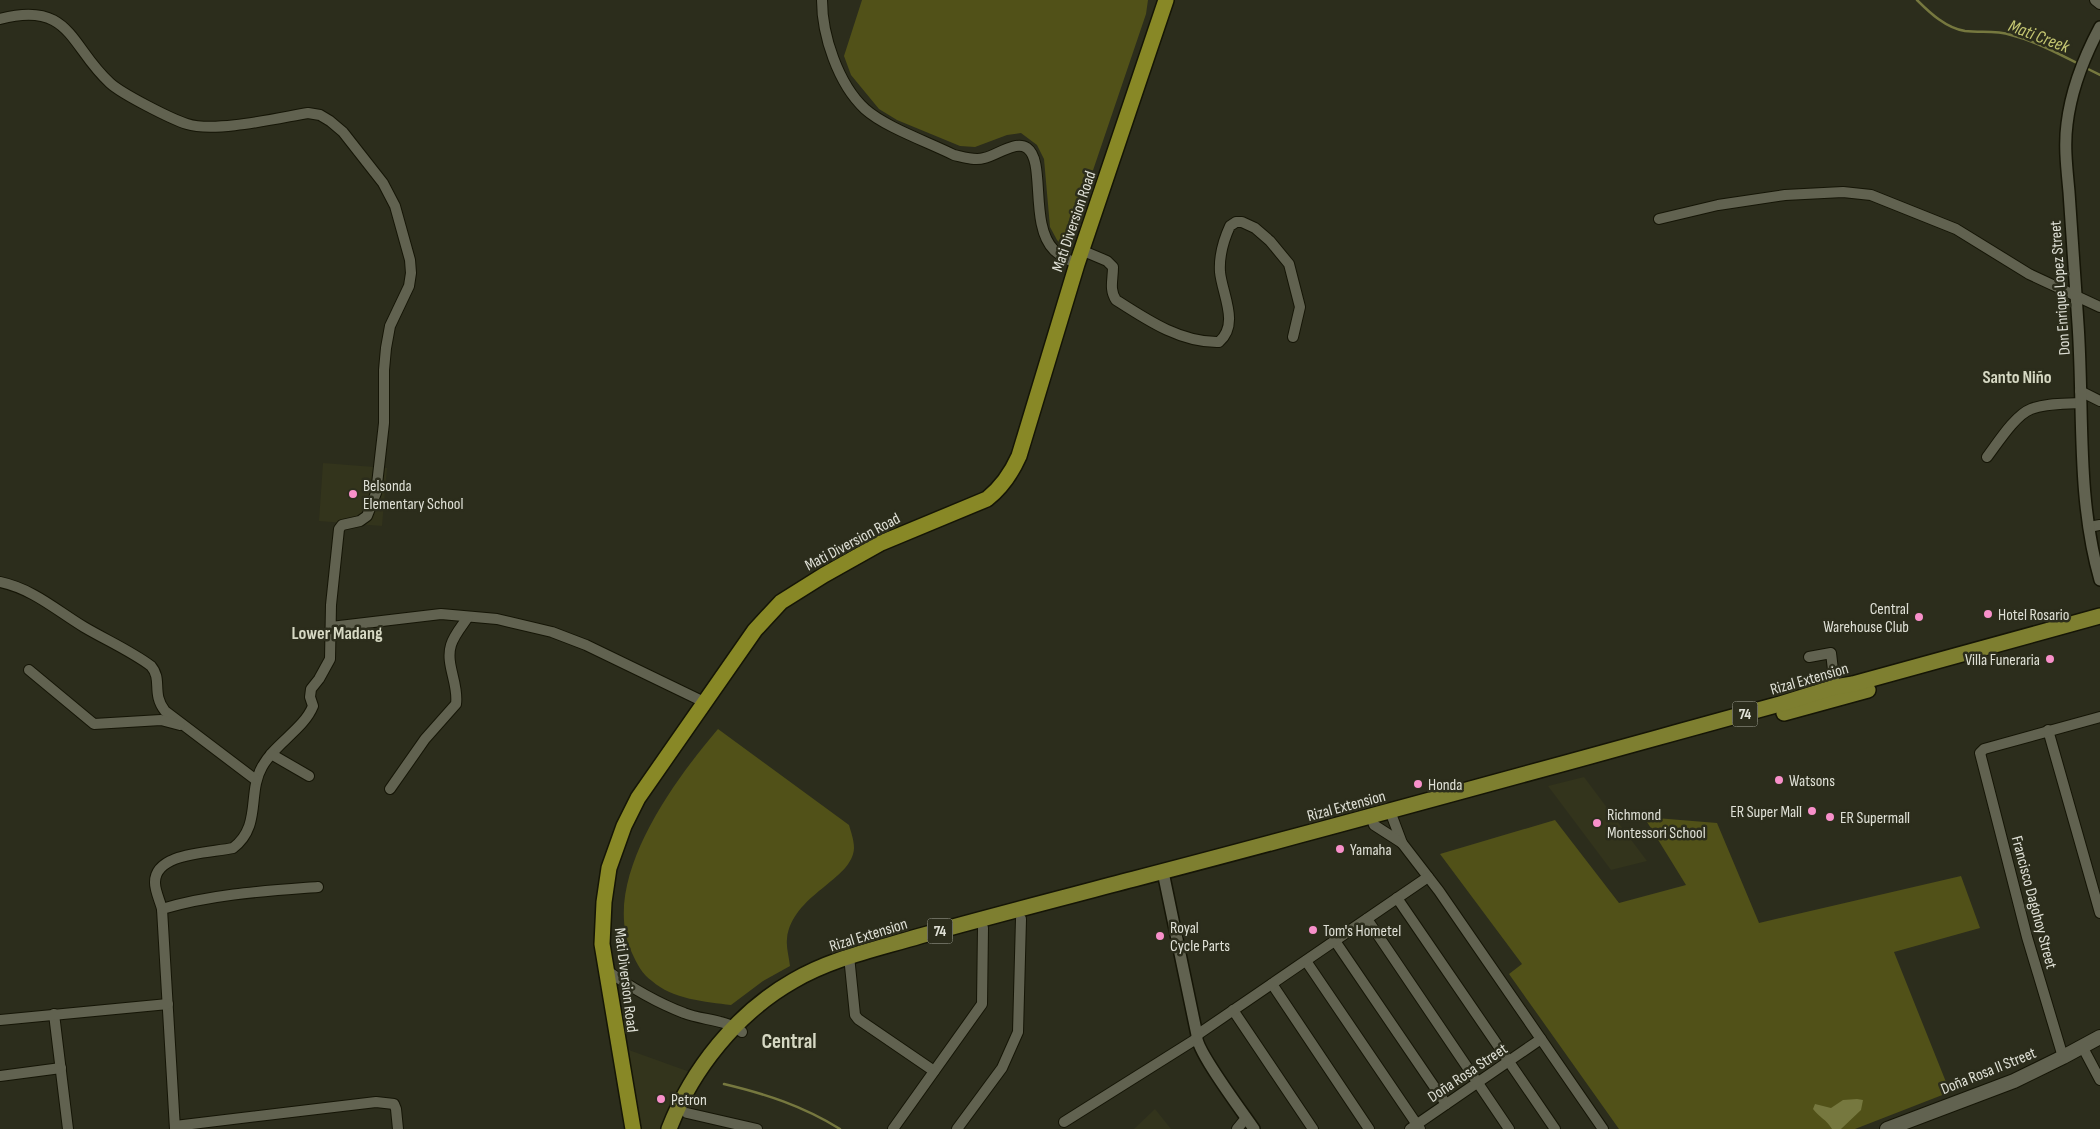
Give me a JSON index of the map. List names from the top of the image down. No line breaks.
{"streets":{"highway":["Mati Diversion Road"],"main road":["Rizal Extension","74","Doña Rosa II Street"],"street":["Don Enrique Lopez Street","Francisco Dagohoy Street","Doña Rosa Street"]},"crossings":[["Francisco Dagohoy Street","Doña Rosa II Street"]],"districts":["Santo Niño","Lower Madang","Central"],"water":["Mati Creek"],"places":["Belsonda Elementary School","Hotel Rosario","Central Warehouse Club","Villa Funeraria","Watsons","Honda","ER Super Mall","ER Supermall","Richmond Montessori School","Yamaha","Tom's Hometel","Royal Cycle Parts","Petron"]}
